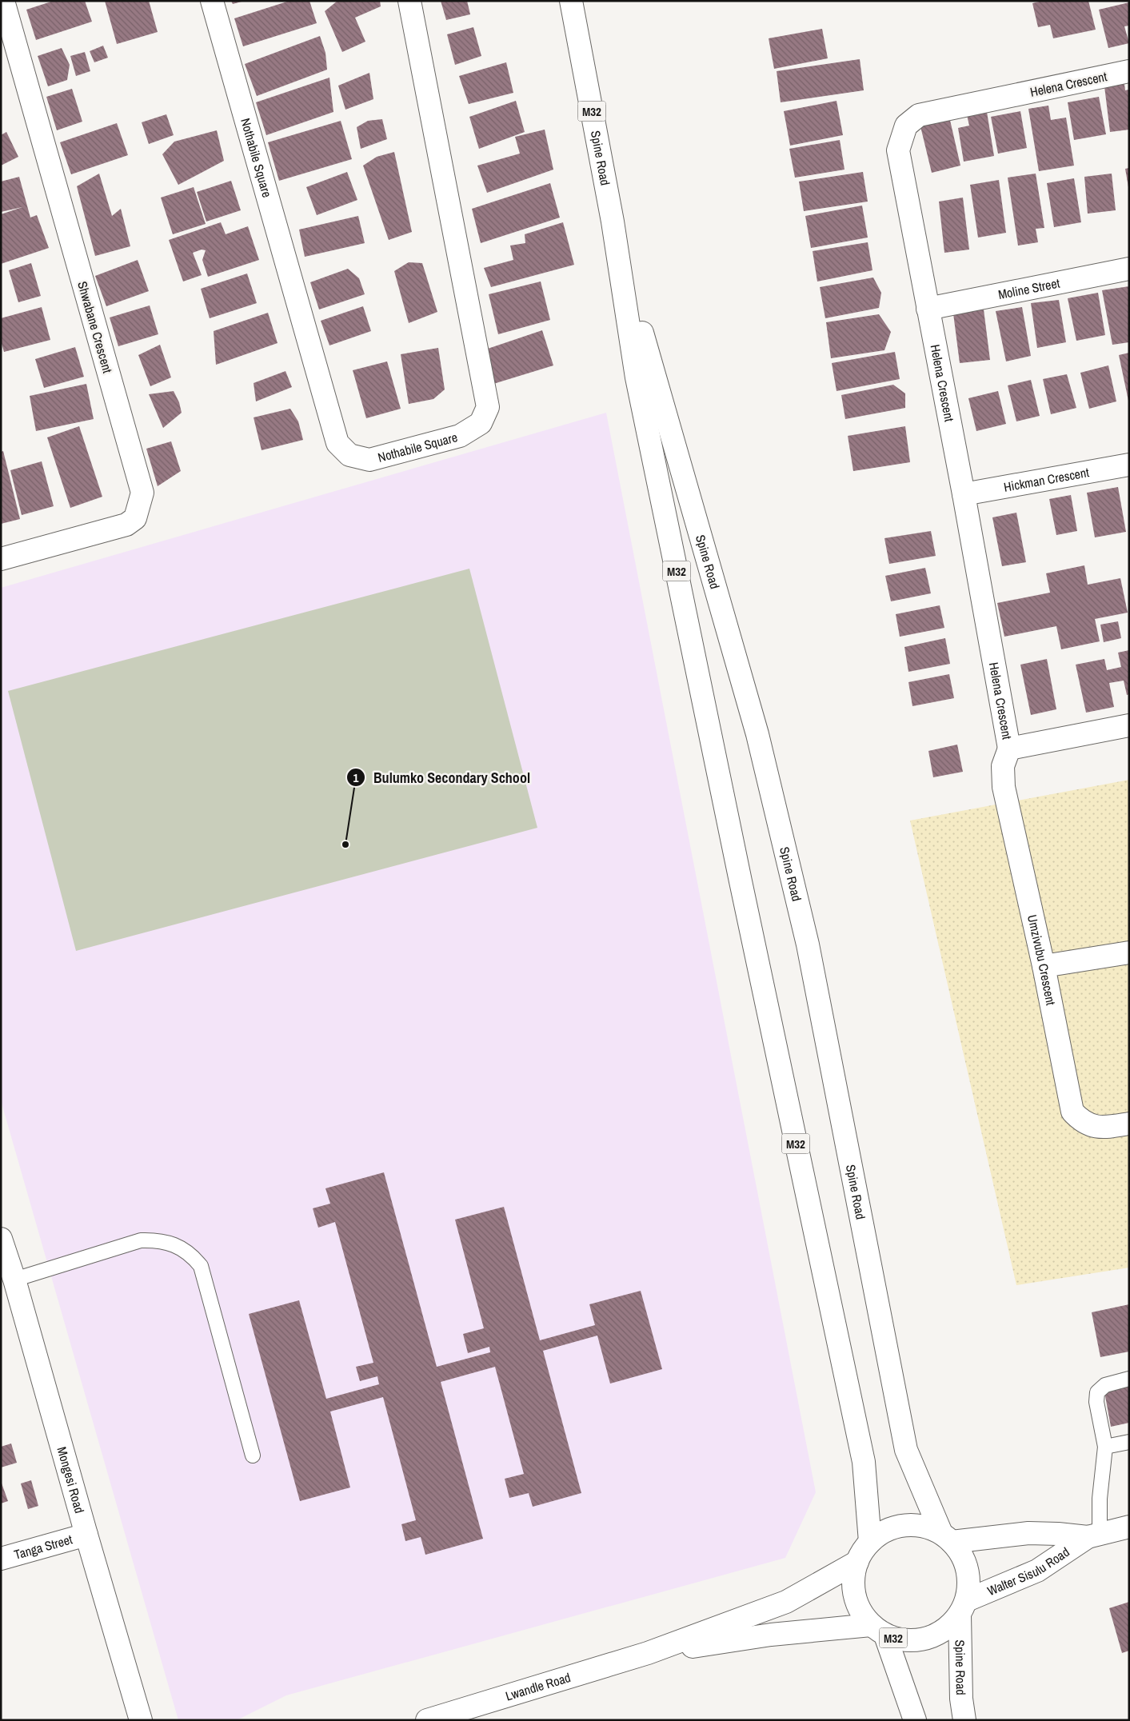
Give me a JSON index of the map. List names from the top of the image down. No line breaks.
{"streets":{"street":["Helena Crescent","M32","Nothabile Square","Spine Road","Moline Street","Shwabane Crescent","Hickman Crescent","Umzivubu Crescent","Mongesi Road","Tanga Street","Walter Sisulu Road","Lwandle Road"]},"crossings":[["Helena Crescent","Moline Street"],["Helena Crescent","Hickman Crescent"],["Helena Crescent","Umzivubu Crescent"],["M32","Spine Road"],["M32","Walter Sisulu Road"],["M32","Lwandle Road"],["Spine Road","Walter Sisulu Road"],["Spine Road","Lwandle Road"],["Mongesi Road","Tanga Street"],["Walter Sisulu Road","Lwandle Road"]],"places":["Bulumko Secondary School"]}
